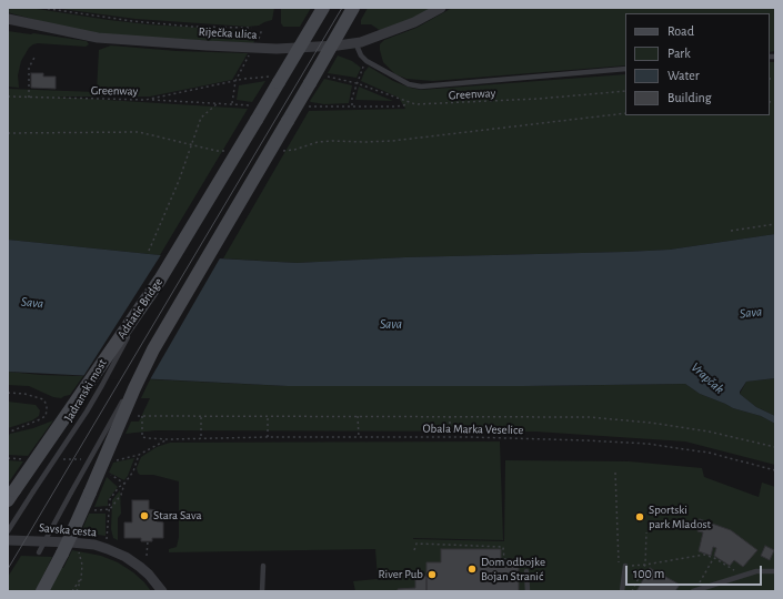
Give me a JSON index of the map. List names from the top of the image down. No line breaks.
{"streets":{"main road":["Adriatic Bridge"],"street":["Riječka ulica","Savska cesta"],"lane":["Jadranski most"],"path":["Greenway","Obala Marka Veselice"]},"crossings":[["Greenway","Adriatic Bridge"],["Adriatic Bridge","Jadranski most"],["Jadranski most","Savska cesta"]],"water":["Sava","Vrapčak"],"places":["Stara Sava","Sportski park Mladost","Dom odbojke Bojan Stranić","River Pub"],"legend":["Road","Park","Water","Building"],"scale_bar":"100 m"}
